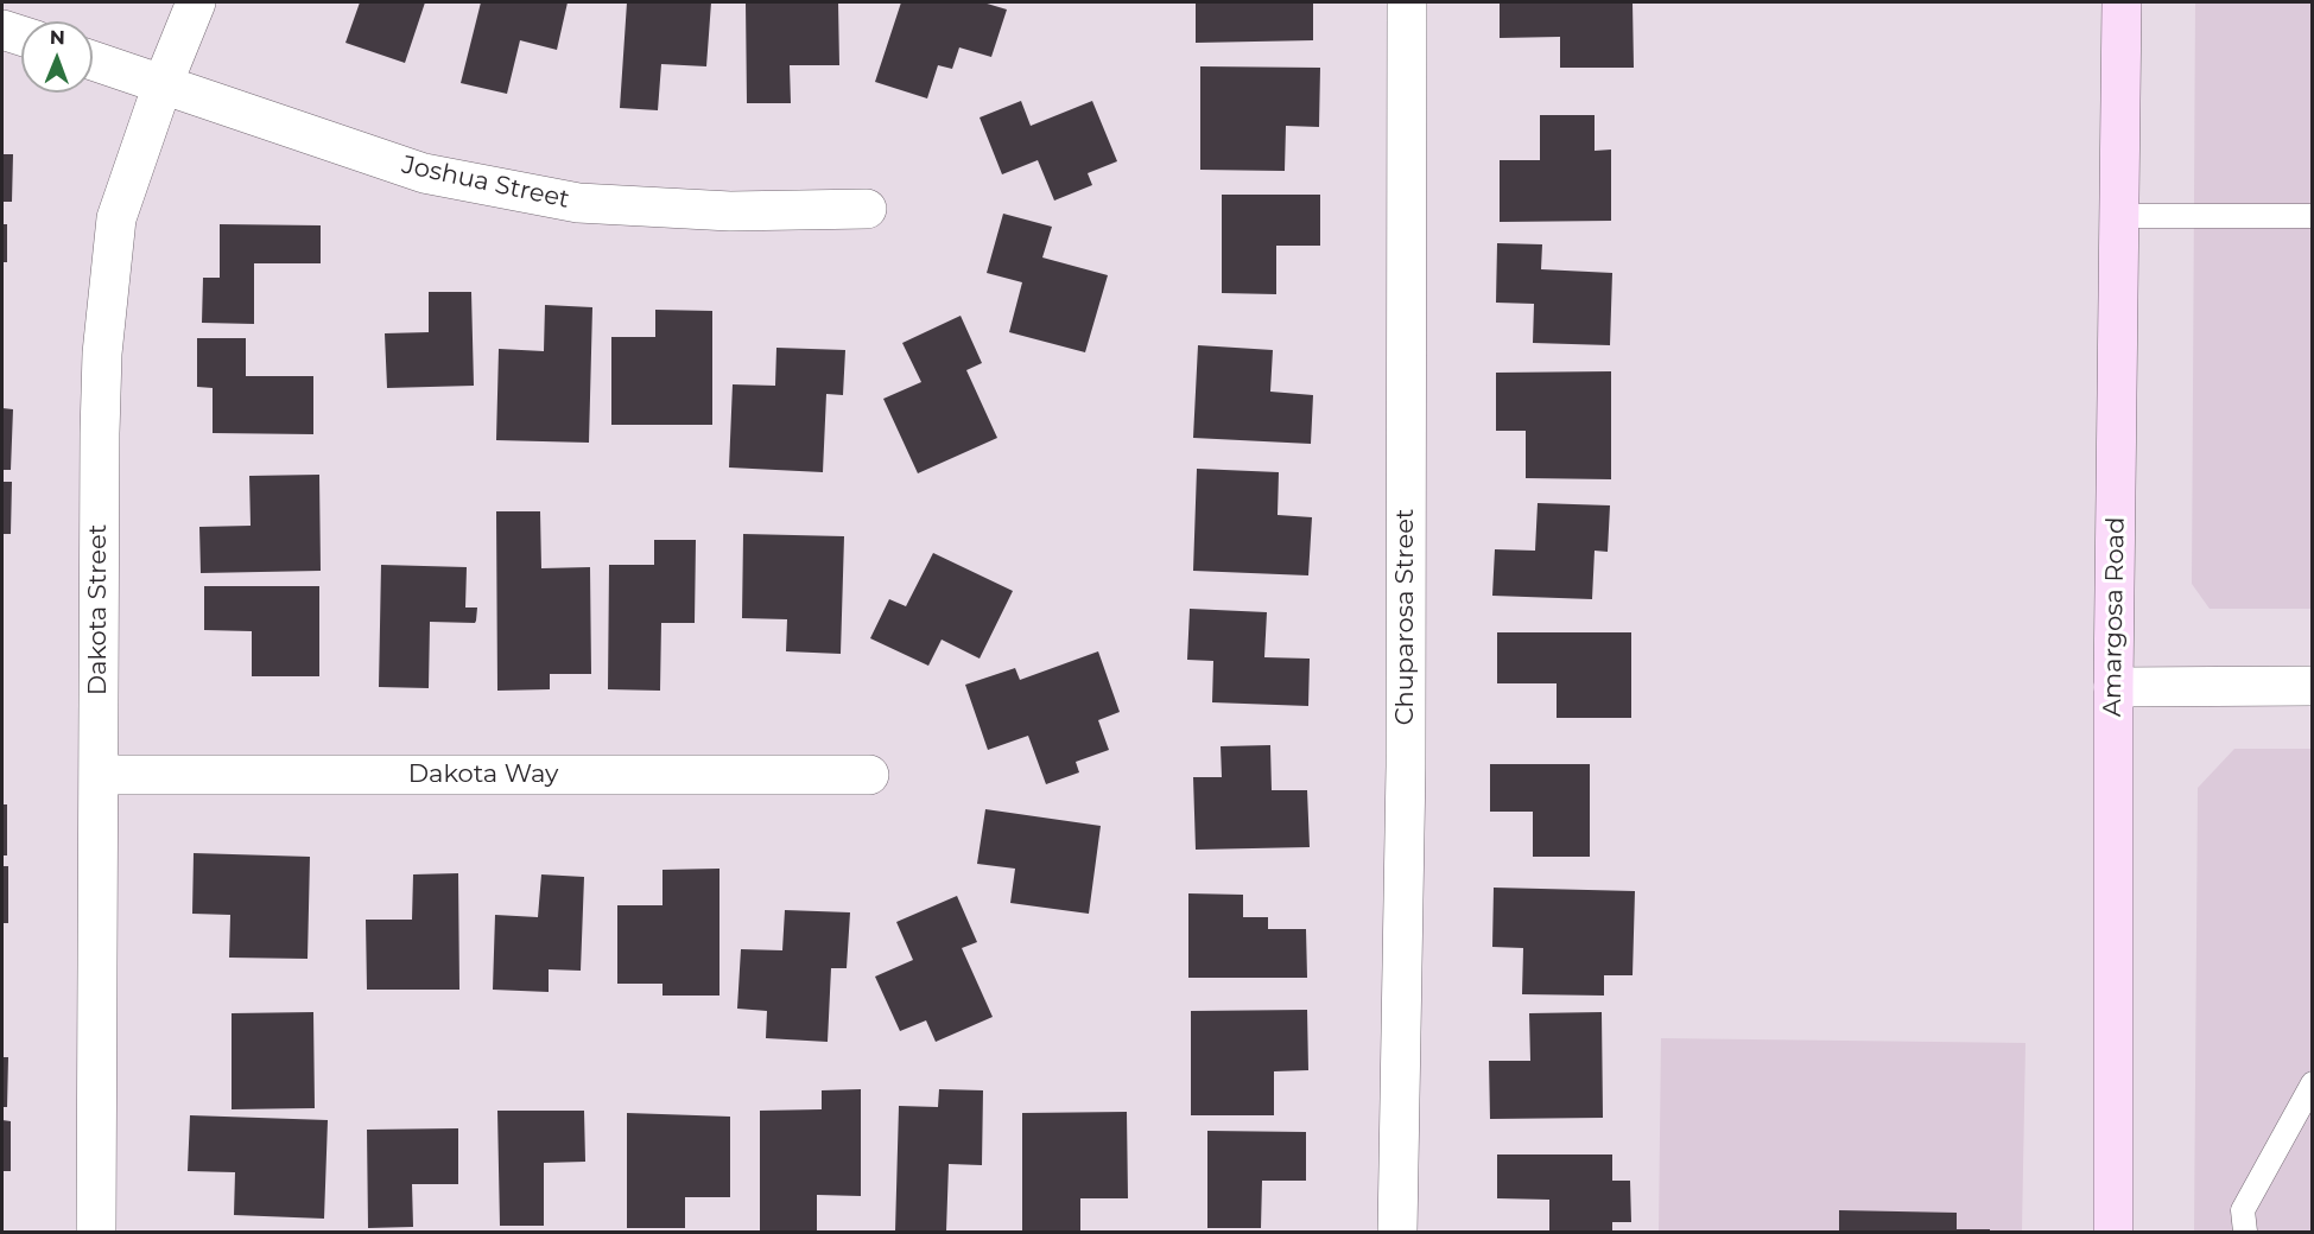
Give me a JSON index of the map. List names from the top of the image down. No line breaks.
{"streets":{"main road":["Amargosa Road"],"street":["Joshua Street","Dakota Street","Chuparosa Street","Dakota Way"]},"crossings":[["Joshua Street","Dakota Street"],["Dakota Street","Dakota Way"]],"north":"top"}
